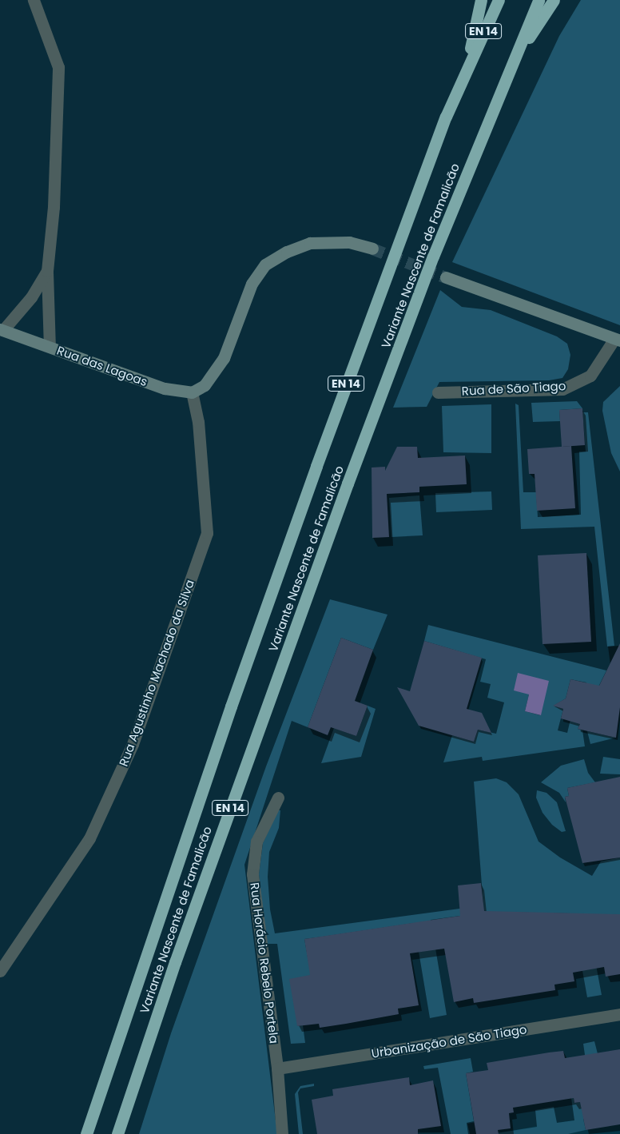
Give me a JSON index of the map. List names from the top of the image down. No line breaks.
{"streets":{"highway":["EN 14","Variante Nascente de Famalicão"],"main road":["Rua das Lagoas","Rua de São Tiago"],"street":["Rua Agustinho Machado da Silva","Rua Horácio Rebelo Portela","Urbanização de São Tiago"]},"crossings":[["Rua das Lagoas","Rua Agustinho Machado da Silva"],["Rua Horácio Rebelo Portela","Urbanização de São Tiago"]]}
